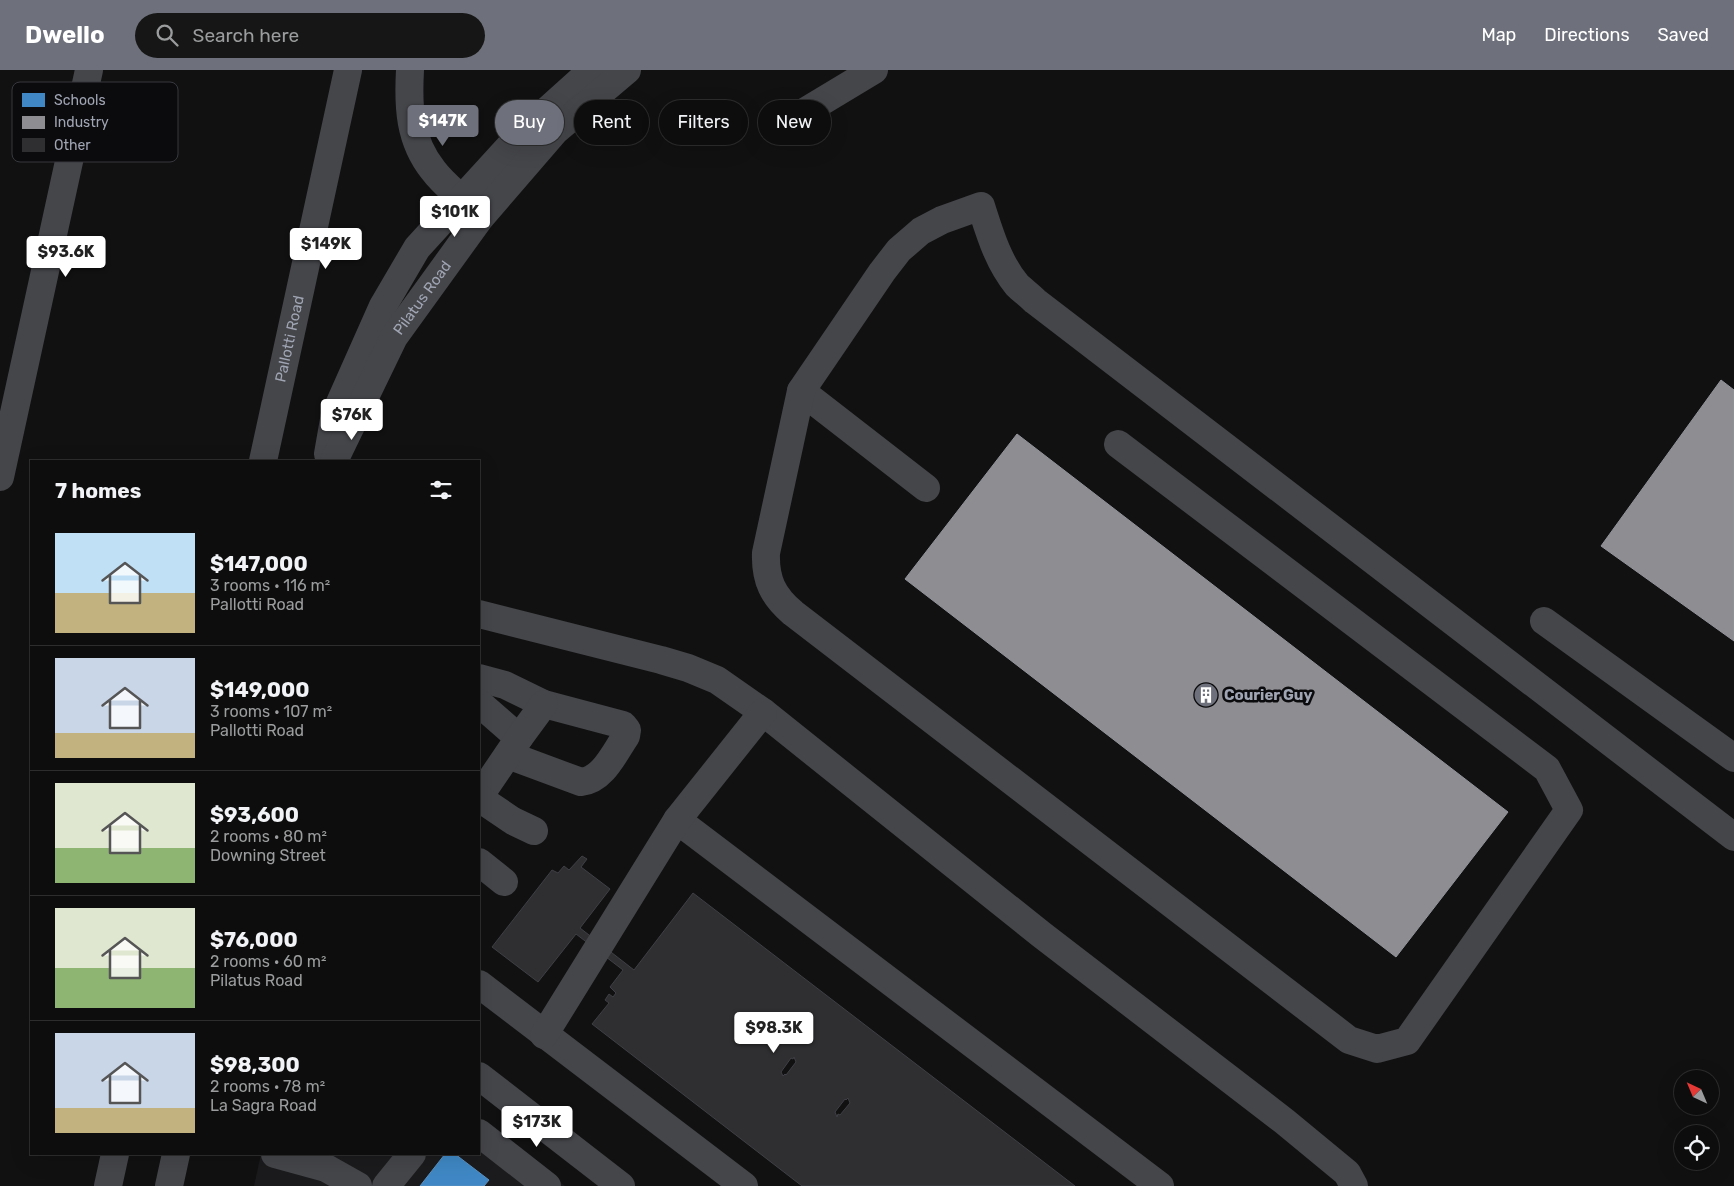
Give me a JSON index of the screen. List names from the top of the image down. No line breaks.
{"streets":{"street":["Pilatus Road","Pallotti Road"]},"places":{"building":["Courier Guy"]},"legend":["Schools","Industry","Other"],"north":"top left","page":{"header":"Dwello","search":"Search here","nav":["Map","Directions","Saved"],"chip":["Buy","Rent","Filters","New"],"price":["$147K","$101K","$149K","$93.6K","$76K","$98.3K","$173K"],"heading":"7 homes","list":[{"name":"$147,000","note":"3 rooms · 116 m² · Pallotti Road"},{"name":"$149,000","note":"3 rooms · 107 m² · Pallotti Road"},{"name":"$93,600","note":"2 rooms · 80 m² · Downing Street"},{"name":"$76,000","note":"2 rooms · 60 m² · Pilatus Road"},{"name":"$98,300","note":"2 rooms · 78 m² · La Sagra Road"}]}}
